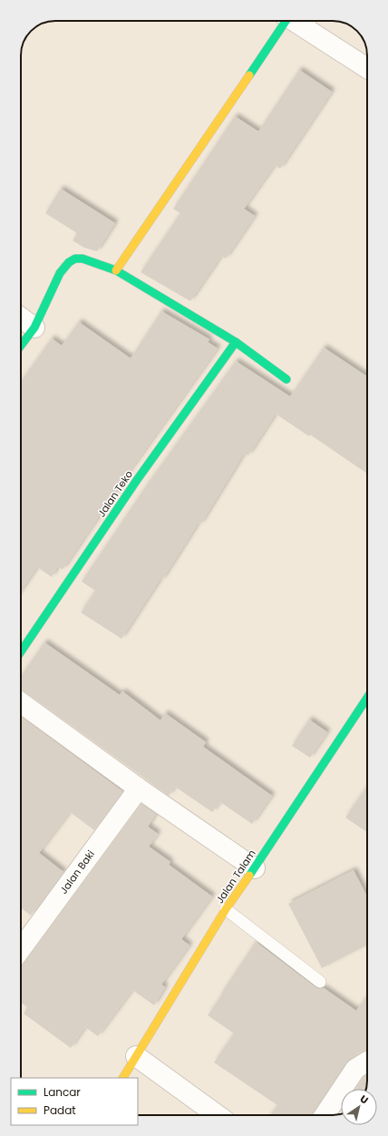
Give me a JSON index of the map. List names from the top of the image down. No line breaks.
{"streets":{"street":["Jalan Teko","Jalan Baki","Jalan Talam"]},"legend":["Lancar","Padat"],"north":"top right"}
